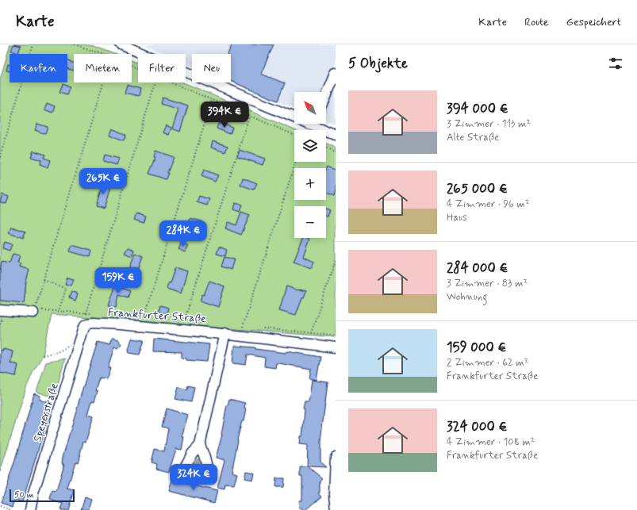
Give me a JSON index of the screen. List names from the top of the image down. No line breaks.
{"streets":{"street":["Frankfurter Straße","Speyerstraße"]},"crossings":[["Frankfurter Straße","Speyerstraße"]],"scale_bar":"50 m","north":"top left","page":{"header":"Karte","nav":["Karte","Route","Gespeichert"],"heading":"5 Objekte","chip":["Kaufen","Mieten","Filter","Neu"],"list":[{"name":"394 000 €","note":"3 Zimmer · 113 m² · Alte Straße"},{"name":"265 000 €","note":"4 Zimmer · 96 m² · Haus"},{"name":"284 000 €","note":"3 Zimmer · 83 m² · Wohnung"},{"name":"159 000 €","note":"2 Zimmer · 62 m² · Frankfurter Straße"},{"name":"324 000 €","note":"4 Zimmer · 108 m² · Frankfurter Straße"}],"map_buttons":["+","−"],"price":["394K €","265K €","284K €","159K €","324K €"],"scale":"50 m"}}
